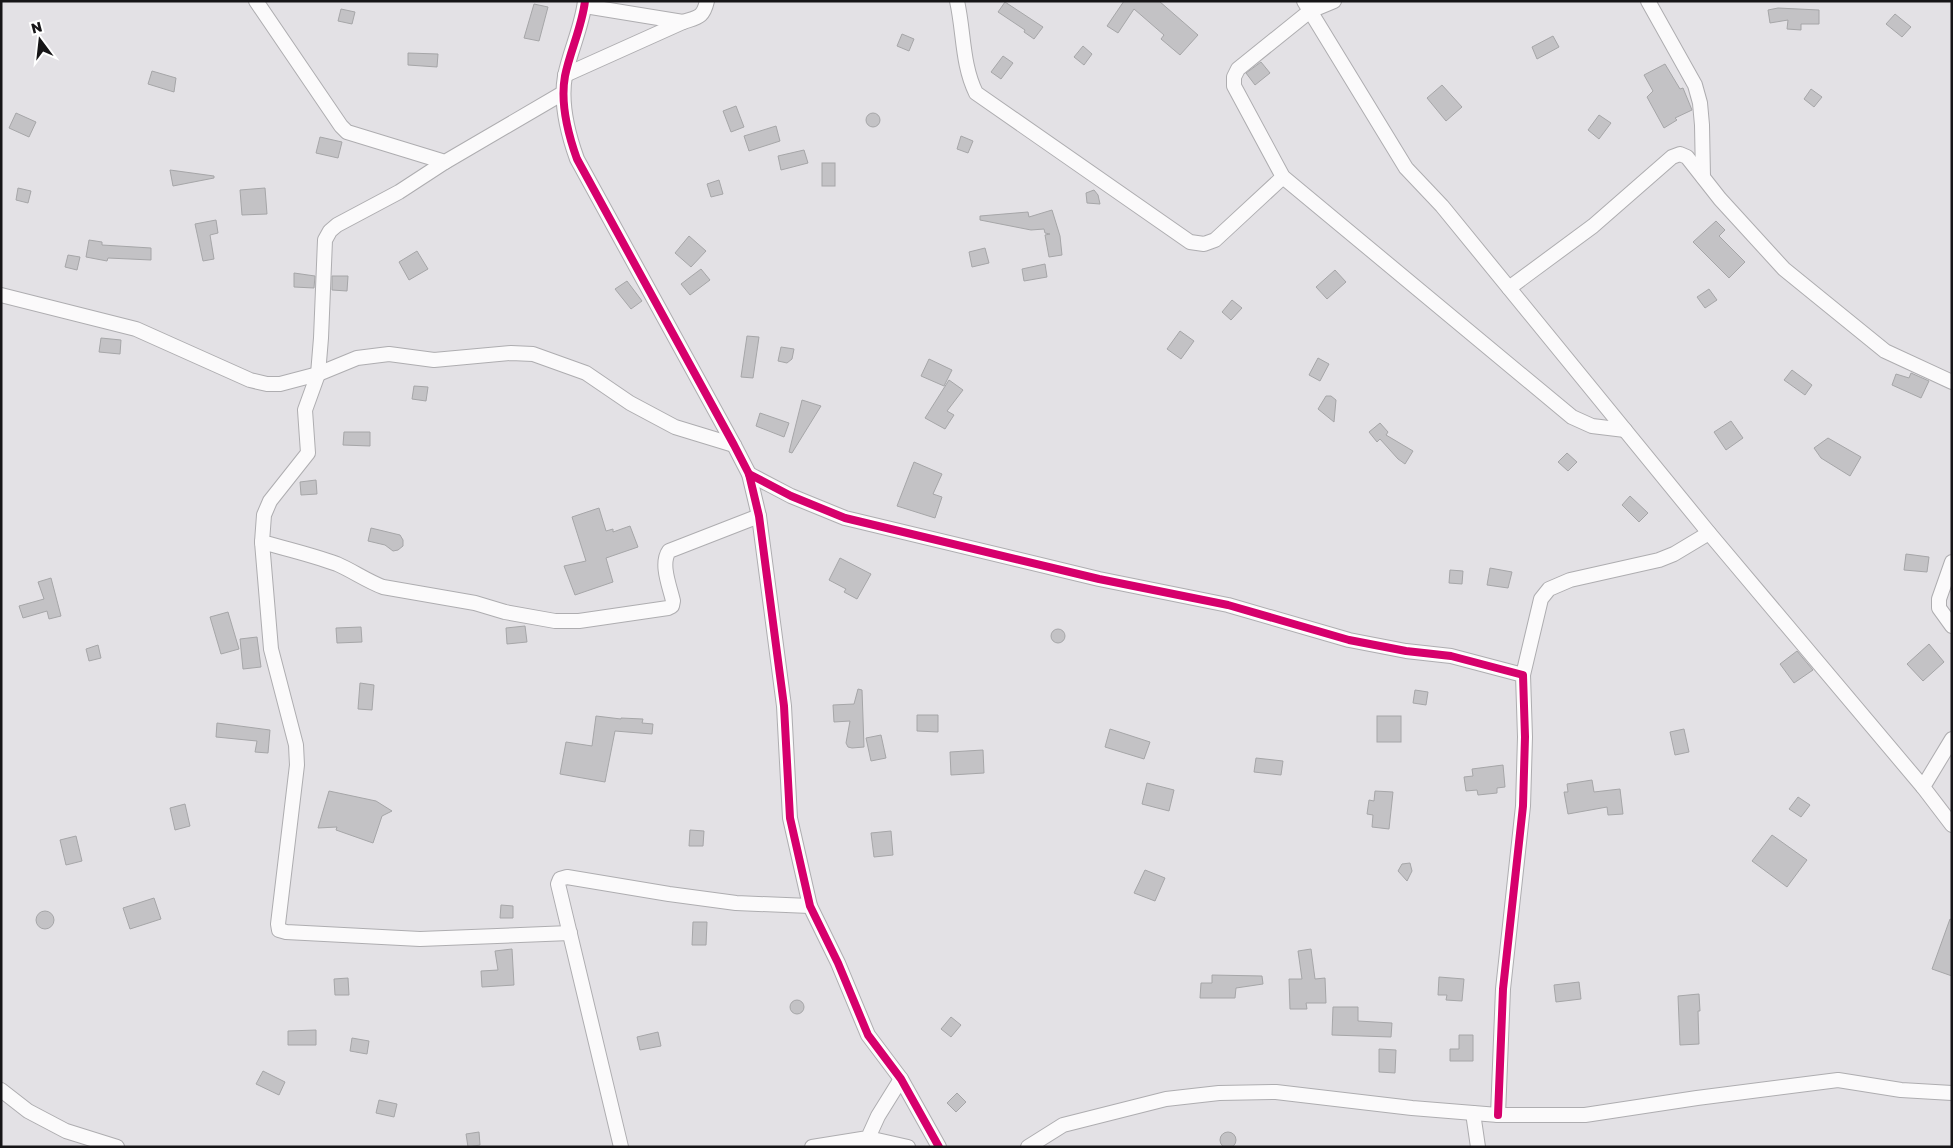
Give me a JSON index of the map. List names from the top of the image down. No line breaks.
{"north":"top"}
